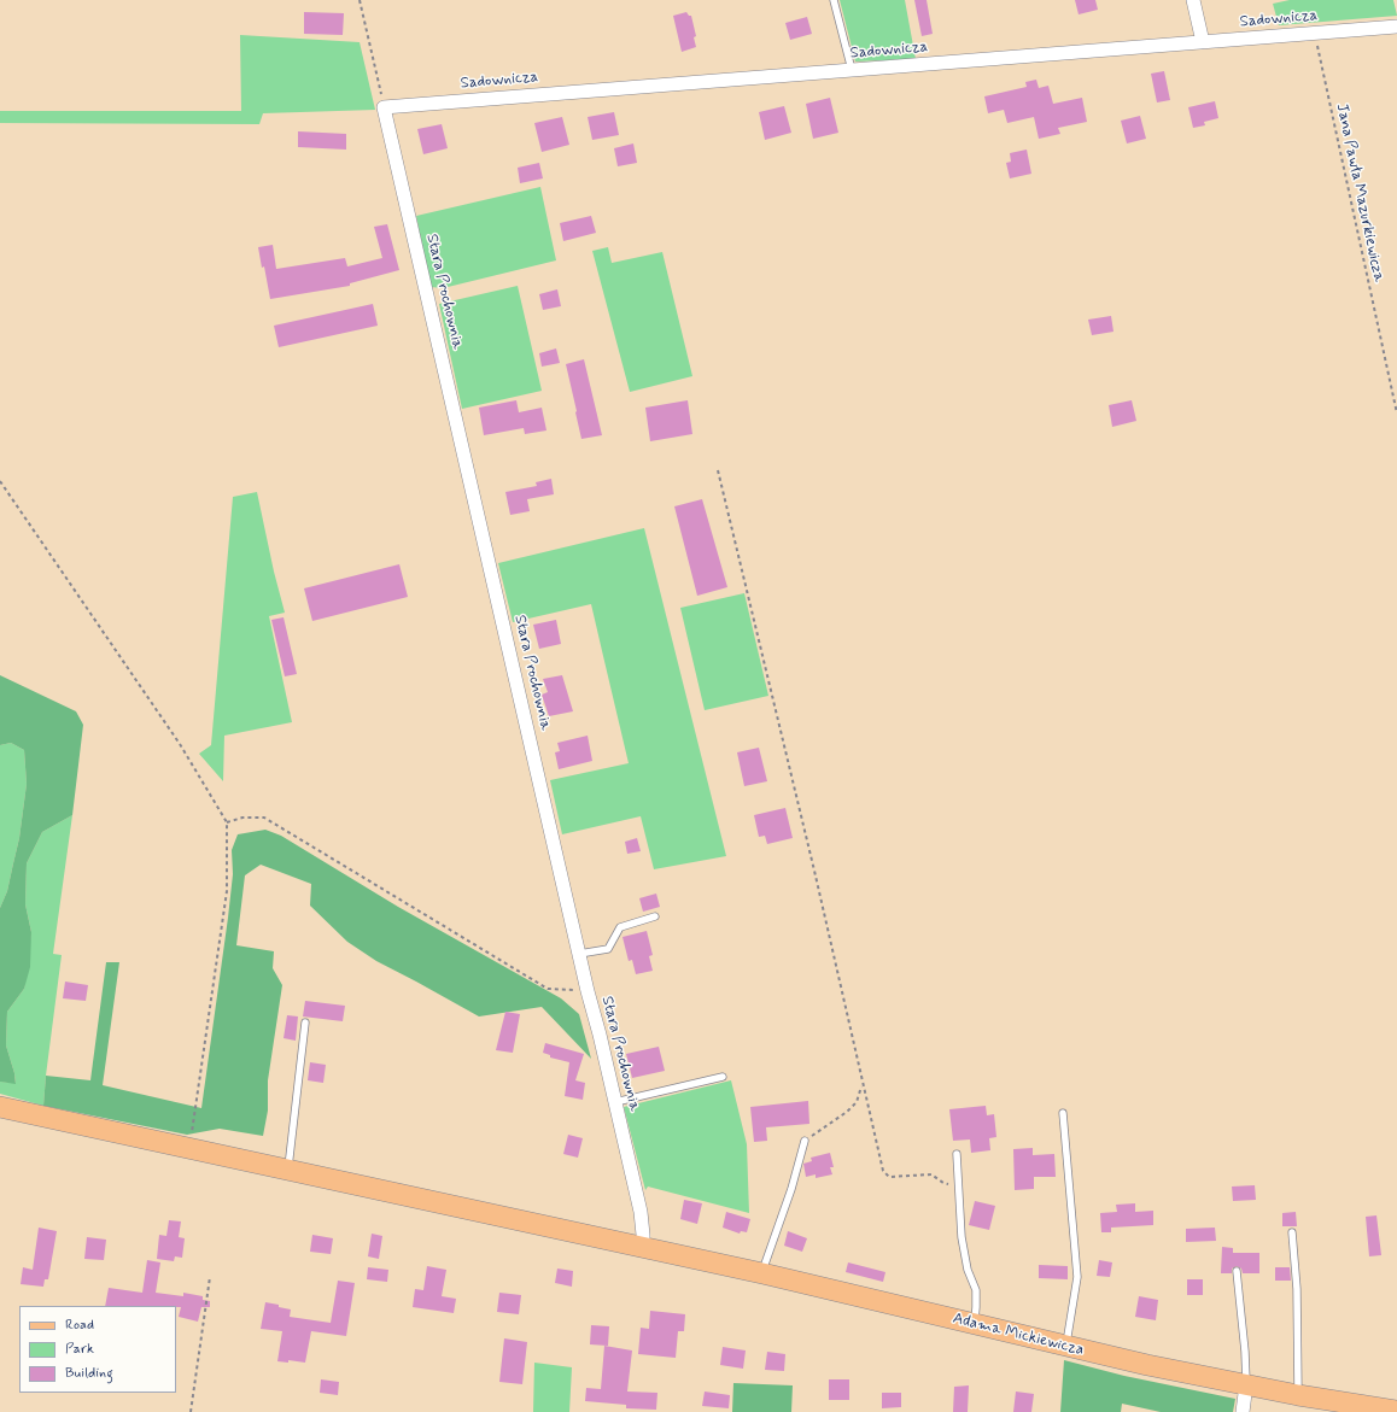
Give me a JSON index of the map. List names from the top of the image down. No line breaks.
{"streets":{"main road":["Adama Mickiewicza"],"street":["Sadownicza","Stara Prochownia"],"path":["Jana Pawła Mazurkiewicza"]},"crossings":[["Sadownicza","Jana Pawła Mazurkiewicza"],["Sadownicza","Stara Prochownia"],["Stara Prochownia","Adama Mickiewicza"]],"legend":["Road","Park","Building"]}
